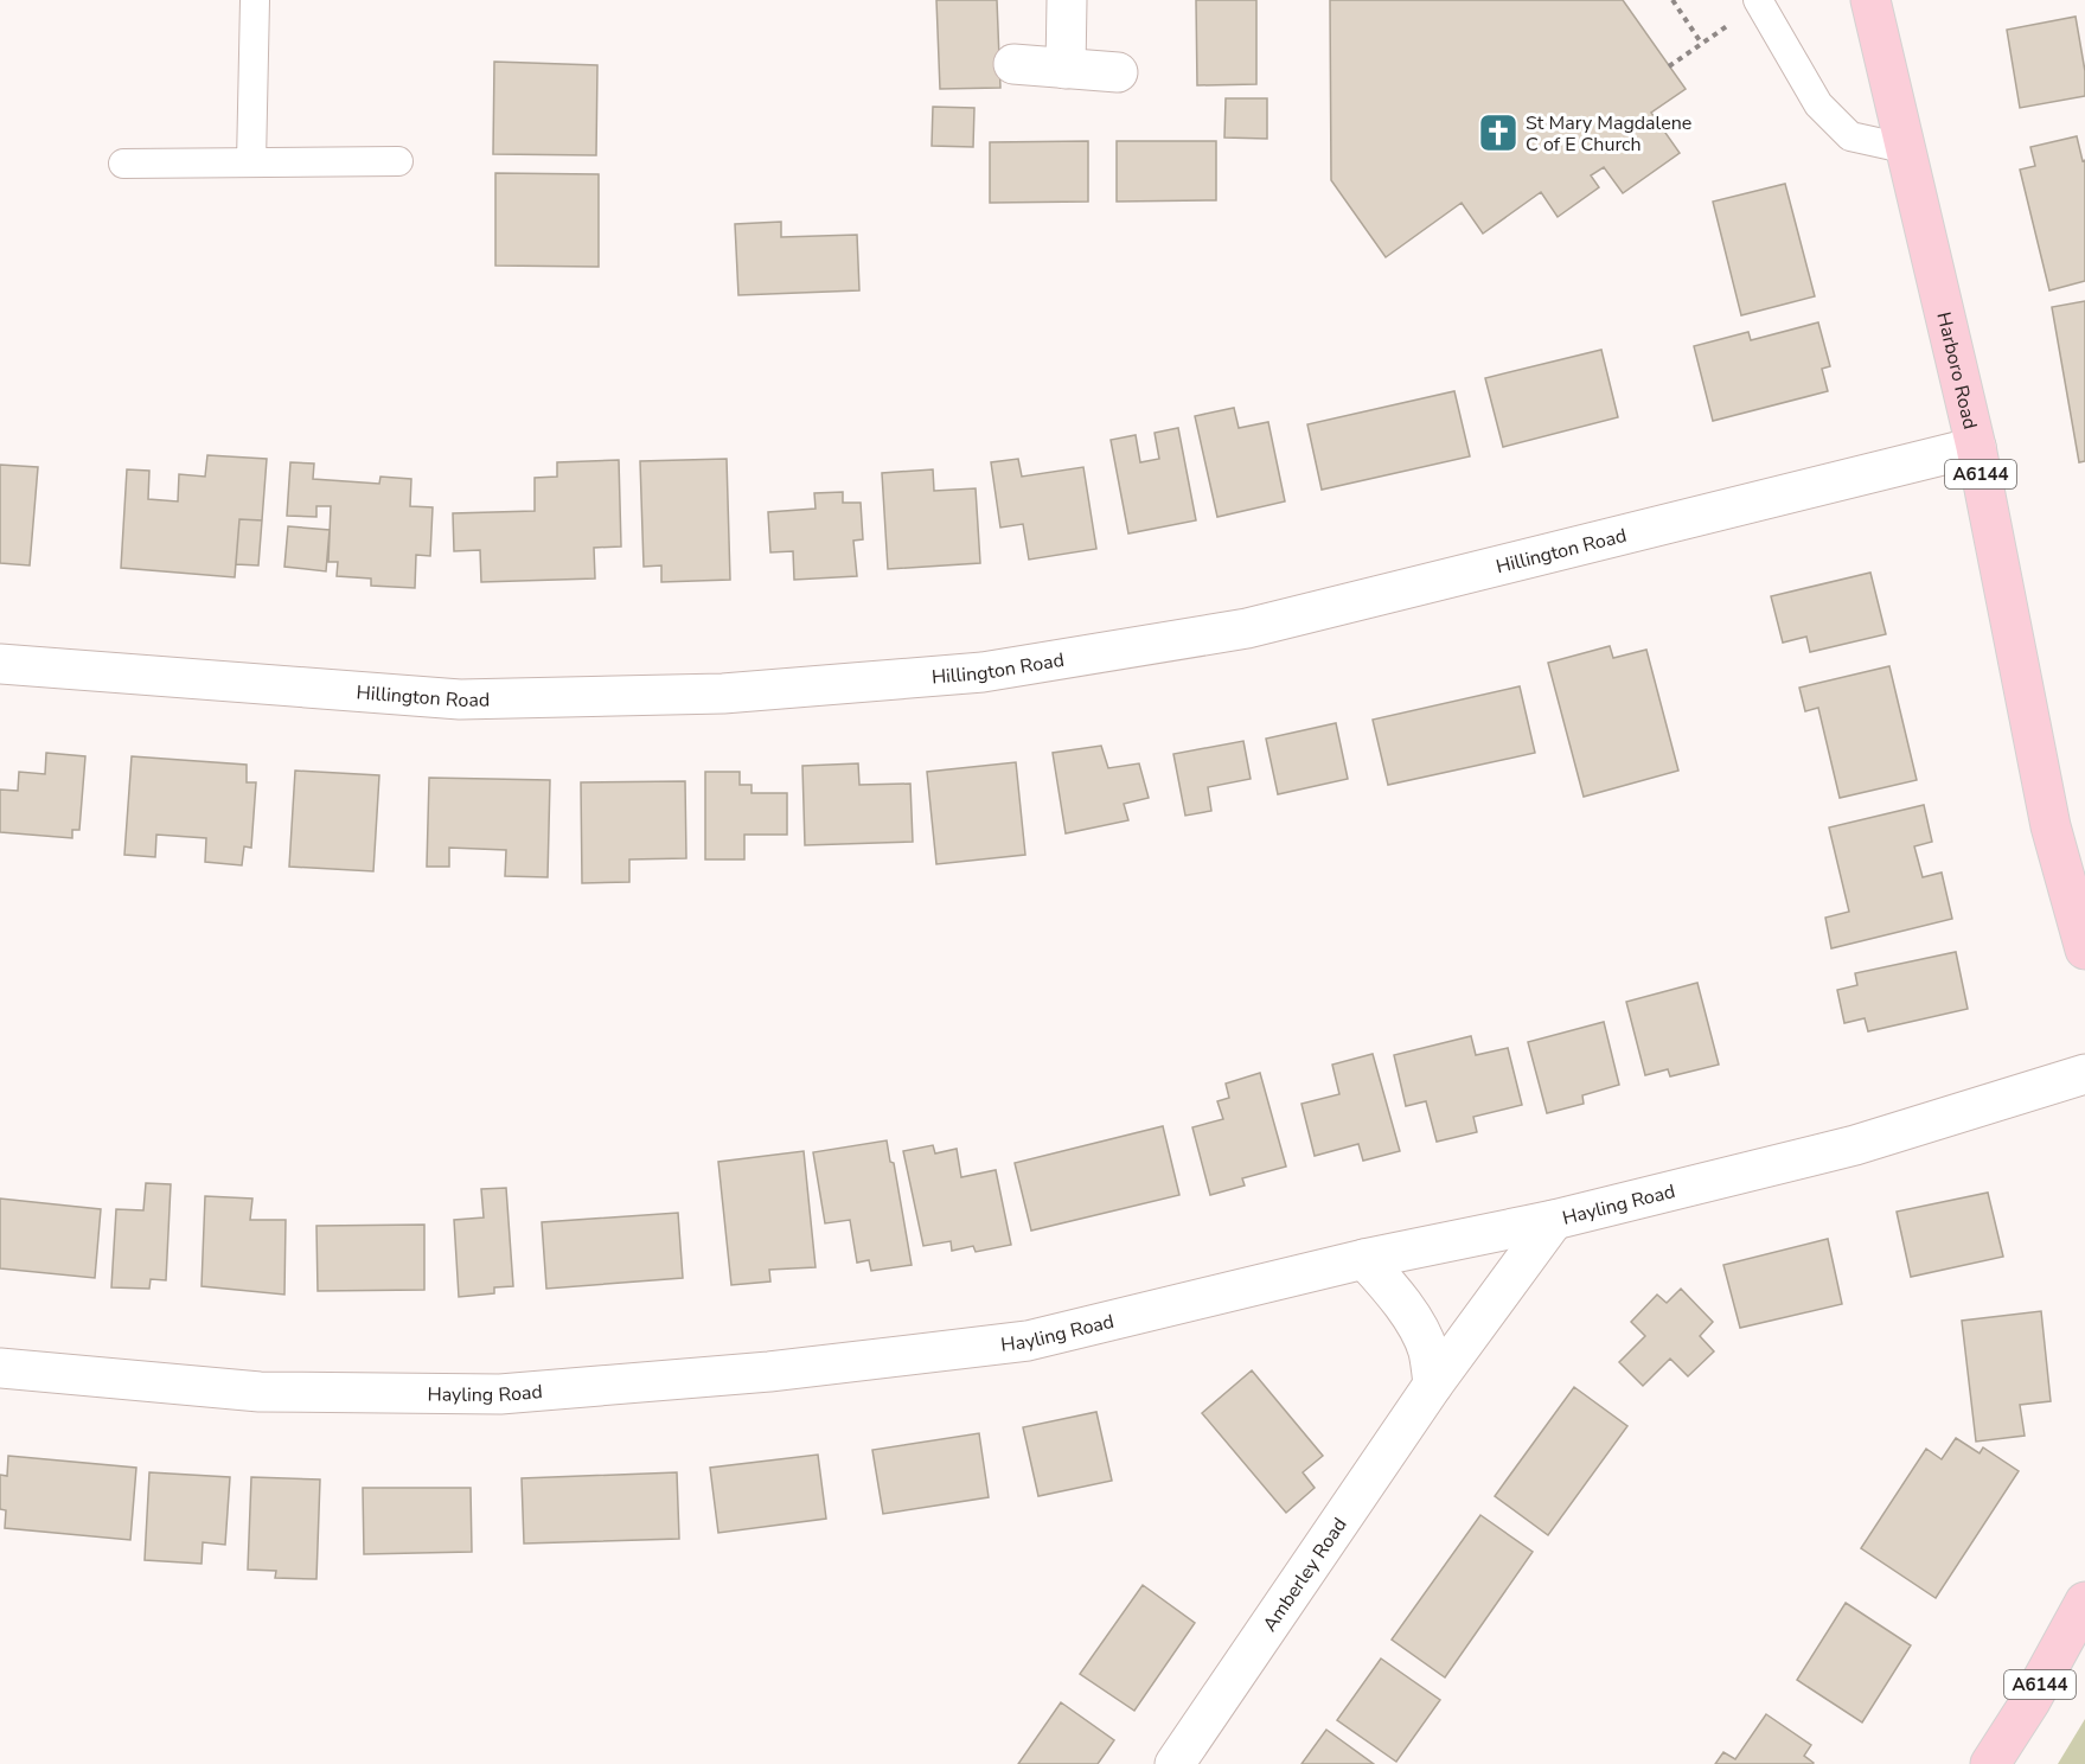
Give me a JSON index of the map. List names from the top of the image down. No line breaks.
{"streets":{"main road":["Harboro Road","A6144"],"street":["Hillington Road","Hayling Road","Amberley Road"]},"crossings":[["Harboro Road","Hillington Road"],["Hayling Road","Amberley Road"]],"places":{"church":["St Mary Magdalene C of E Church"]}}
